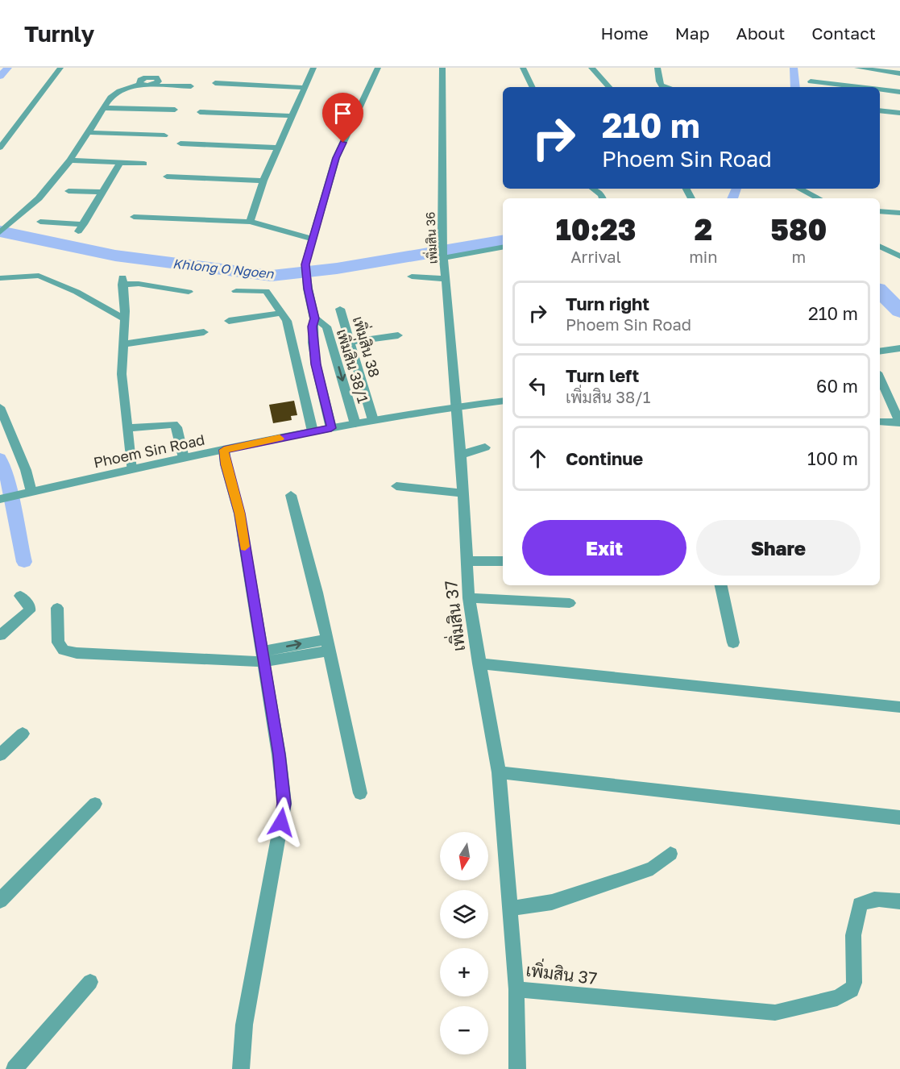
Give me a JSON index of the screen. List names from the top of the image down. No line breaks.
{"streets":{"street":["เพิ่มสิน 36","เพิ่มสิน 38","เพิ่มสิน 38/1","Phoem Sin Road","เพิ่มสิน 37"]},"crossings":[["เพิ่มสิน 36","Phoem Sin Road"],["เพิ่มสิน 36","เพิ่มสิน 37"],["เพิ่มสิน 38","Phoem Sin Road"],["เพิ่มสิน 38/1","Phoem Sin Road"],["Phoem Sin Road","เพิ่มสิน 37"]],"water":["Khlong O Ngoen"],"north":"bottom","page":{"header":"Turnly","nav":["Home","Map","About","Contact"],"turn":["210 m","Phoem Sin Road"],"eta":["10:23","Arrival","2","min","580","m"],"list":[{"name":"Turn right","note":"Phoem Sin Road","value":"210 m"},{"name":"Turn left","note":"เพิ่มสิน 38/1","value":"60 m"},{"name":"Continue","value":"100 m"}],"buttons":["Exit","Share"],"map_buttons":["+","−"]}}
